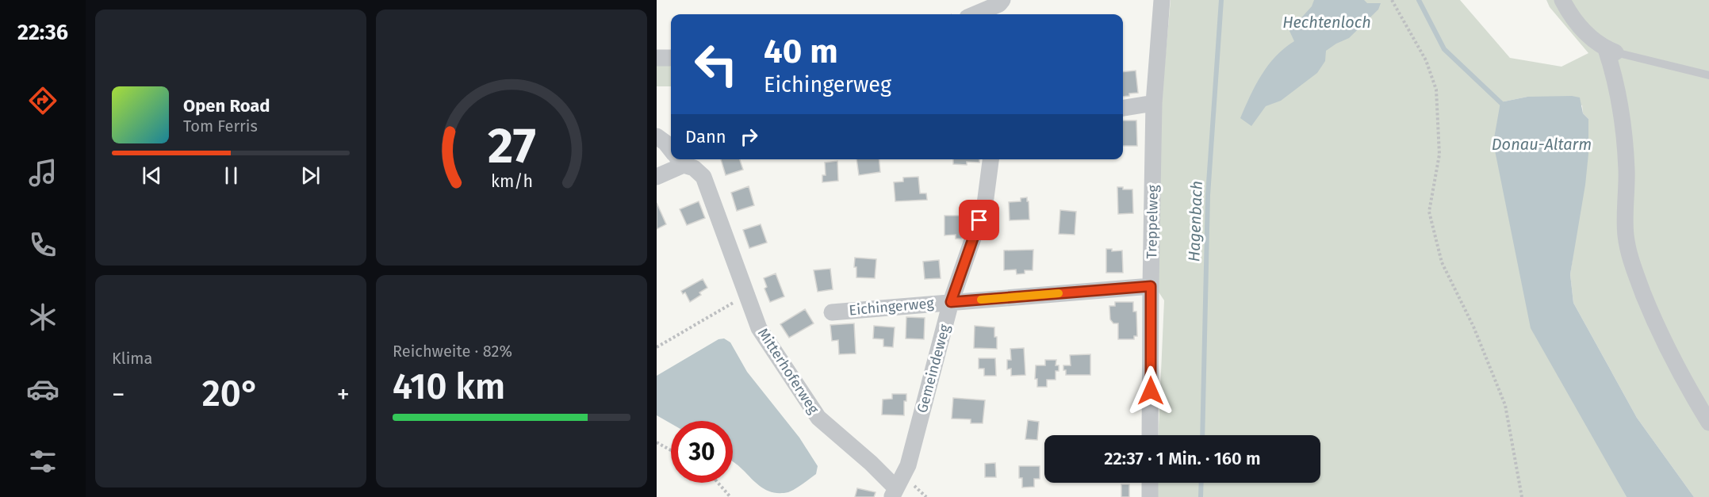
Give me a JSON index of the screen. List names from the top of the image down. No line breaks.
{"streets":{"street":["Treppelweg","Eichingerweg","Gemeindeweg","Mitterhoferweg"]},"crossings":[["Treppelweg","Eichingerweg"],["Eichingerweg","Gemeindeweg"],["Gemeindeweg","Mitterhoferweg"]],"water":["Hechtenloch","Donau-Altarm","Hagenbach"],"page":{"tabs":"22:36","turn":["40 m","Eichingerweg"],"song":["Open Road","Tom Ferris"],"then":"Dann","tile":["Klima",["Reichweite · 82%","410 km"]],"heat":["−","20°","+"],"limit":"30","trip":"22:37 · 1 Min. · 160 m","gauge":["27","km/h"]}}
